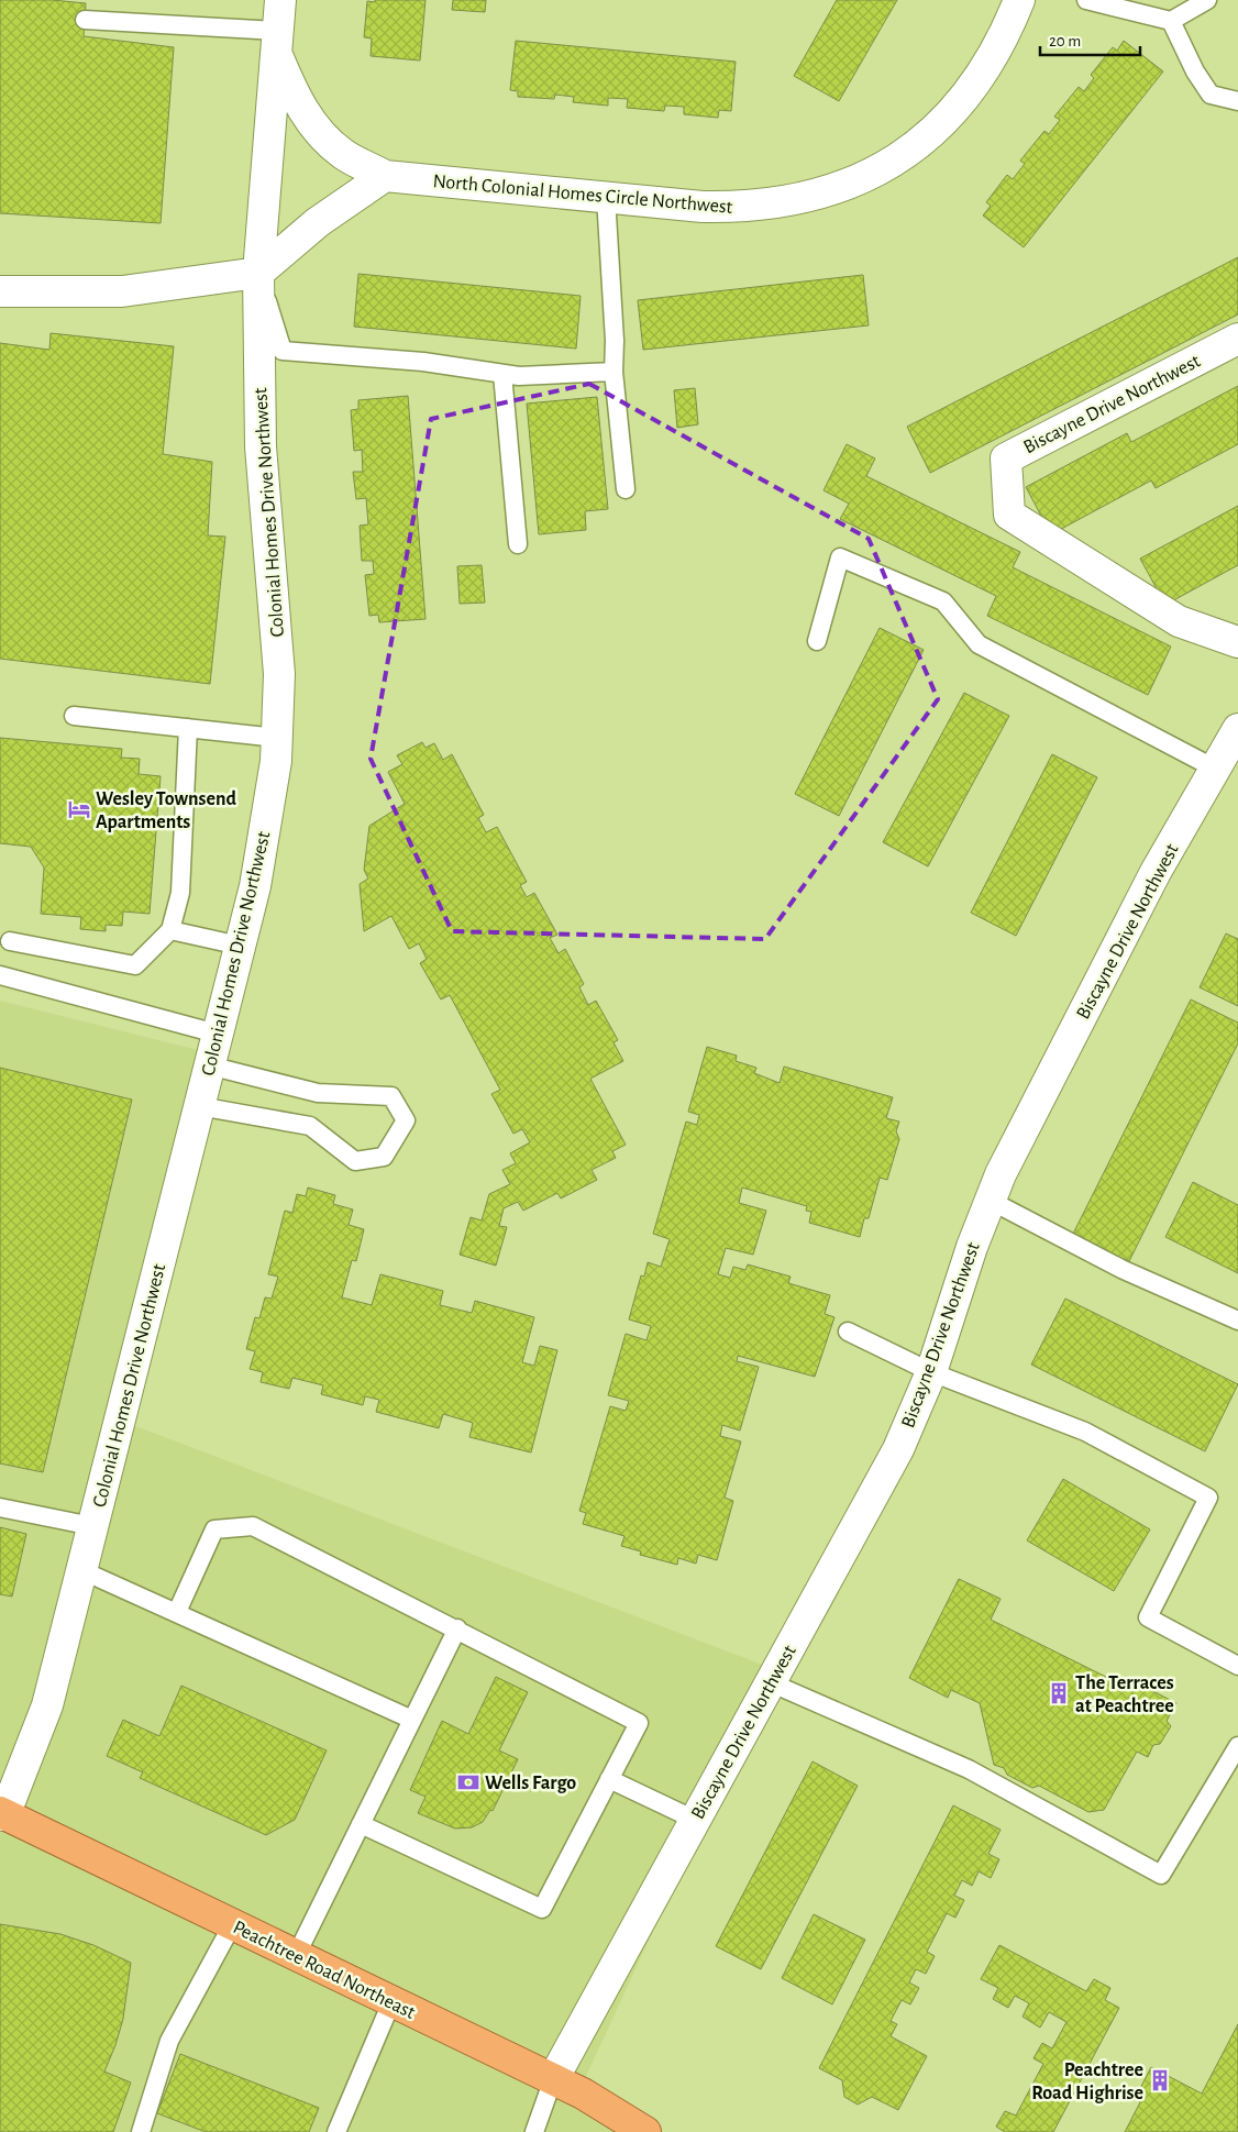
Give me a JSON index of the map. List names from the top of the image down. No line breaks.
{"streets":{"highway":["Peachtree Road Northeast"],"street":["North Colonial Homes Circle Northwest","Biscayne Drive Northwest","Colonial Homes Drive Northwest"]},"crossings":[["North Colonial Homes Circle Northwest","Colonial Homes Drive Northwest"],["Biscayne Drive Northwest","Peachtree Road Northeast"],["Colonial Homes Drive Northwest","Peachtree Road Northeast"]],"places":{"hotel":["Wesley Townsend Apartments"],"building":["The Terraces at Peachtree","Peachtree Road Highrise"],"bank":["Wells Fargo"]},"scale_bar":"20 m"}
